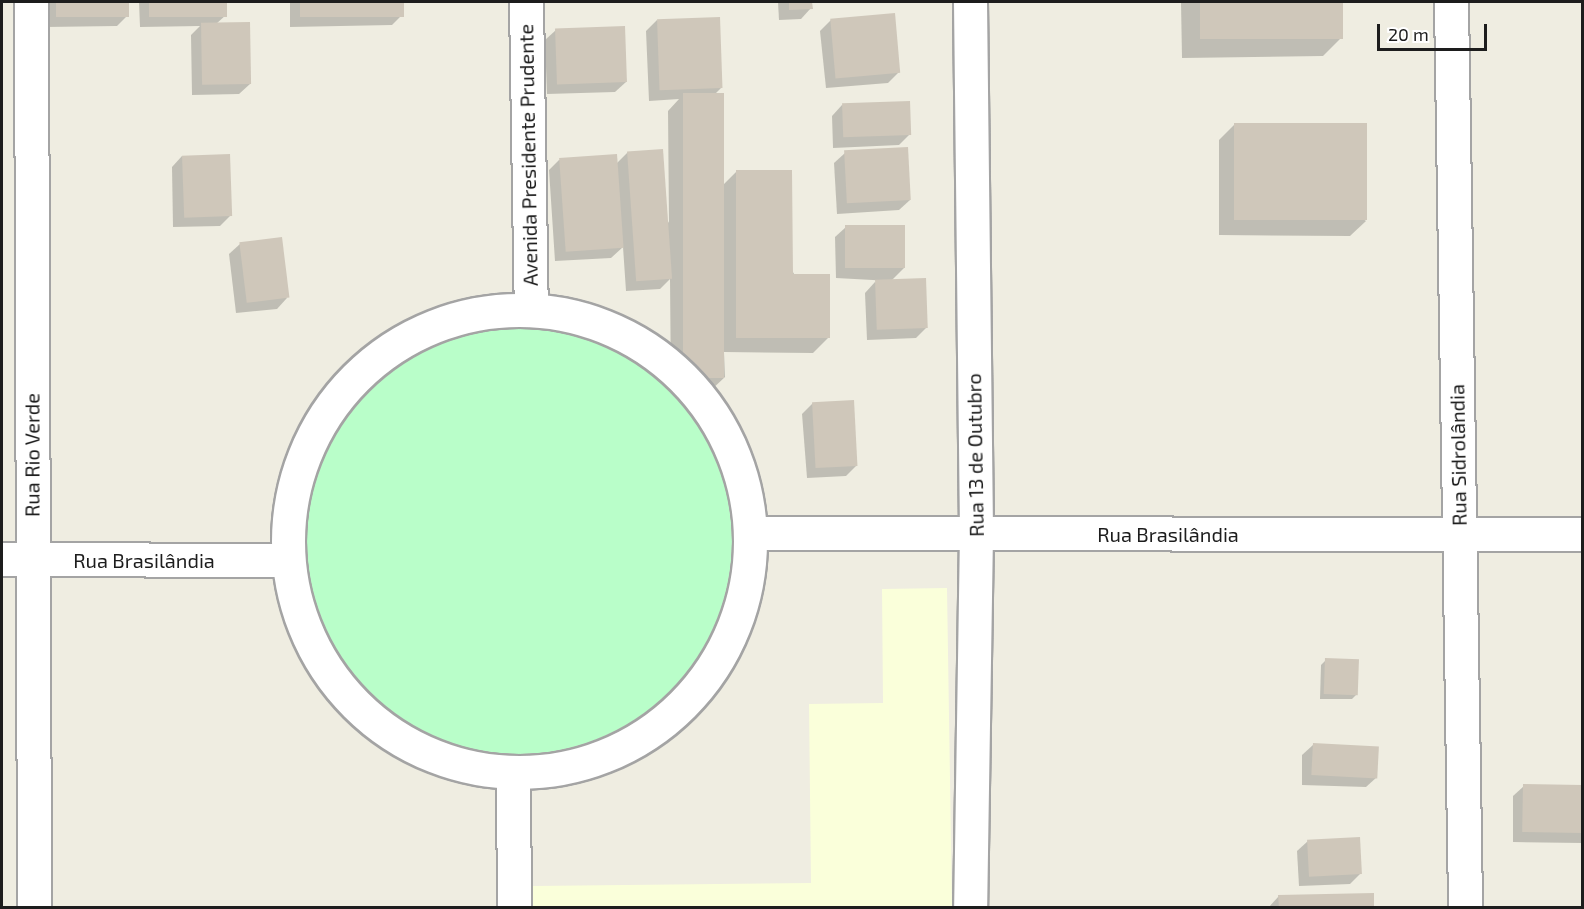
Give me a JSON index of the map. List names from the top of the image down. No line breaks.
{"streets":{"street":["Avenida Presidente Prudente","Rua Rio Verde","Rua 13 de Outubro","Rua Sidrolândia","Rua Brasilândia"]},"crossings":[["Rua Rio Verde","Rua Brasilândia"],["Rua 13 de Outubro","Rua Brasilândia"],["Rua Sidrolândia","Rua Brasilândia"]],"scale_bar":"20 m"}
